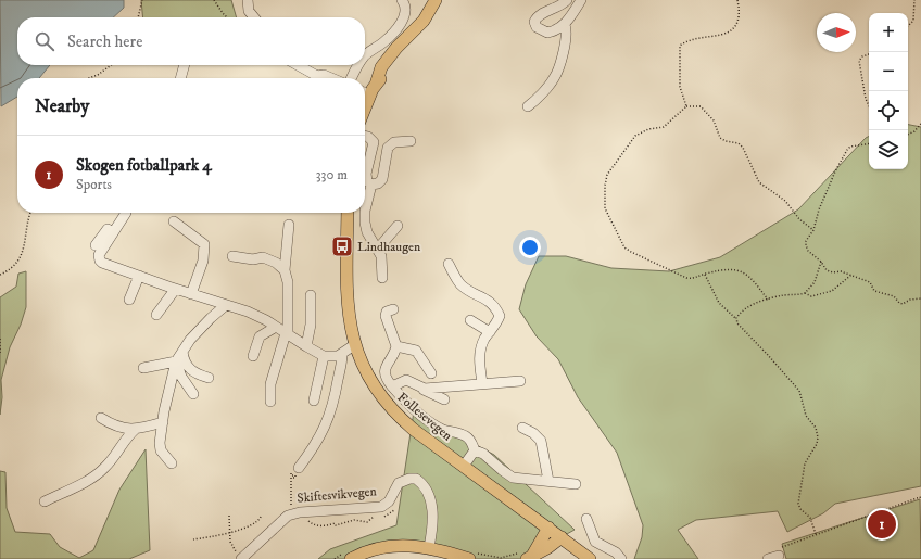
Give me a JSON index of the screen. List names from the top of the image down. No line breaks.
{"streets":{"main road":["Follesevegen"],"street":["Skiftesvikvegen"]},"places":{"bus stop":["Lindhaugen"]},"north":"right","page":{"map_buttons":["+","−"],"search":"Search here","heading":"Nearby","list":[{"mark":"1","name":"Skogen fotballpark 4","note":"Sports","value":"330 m"}],"pins":"1"}}
